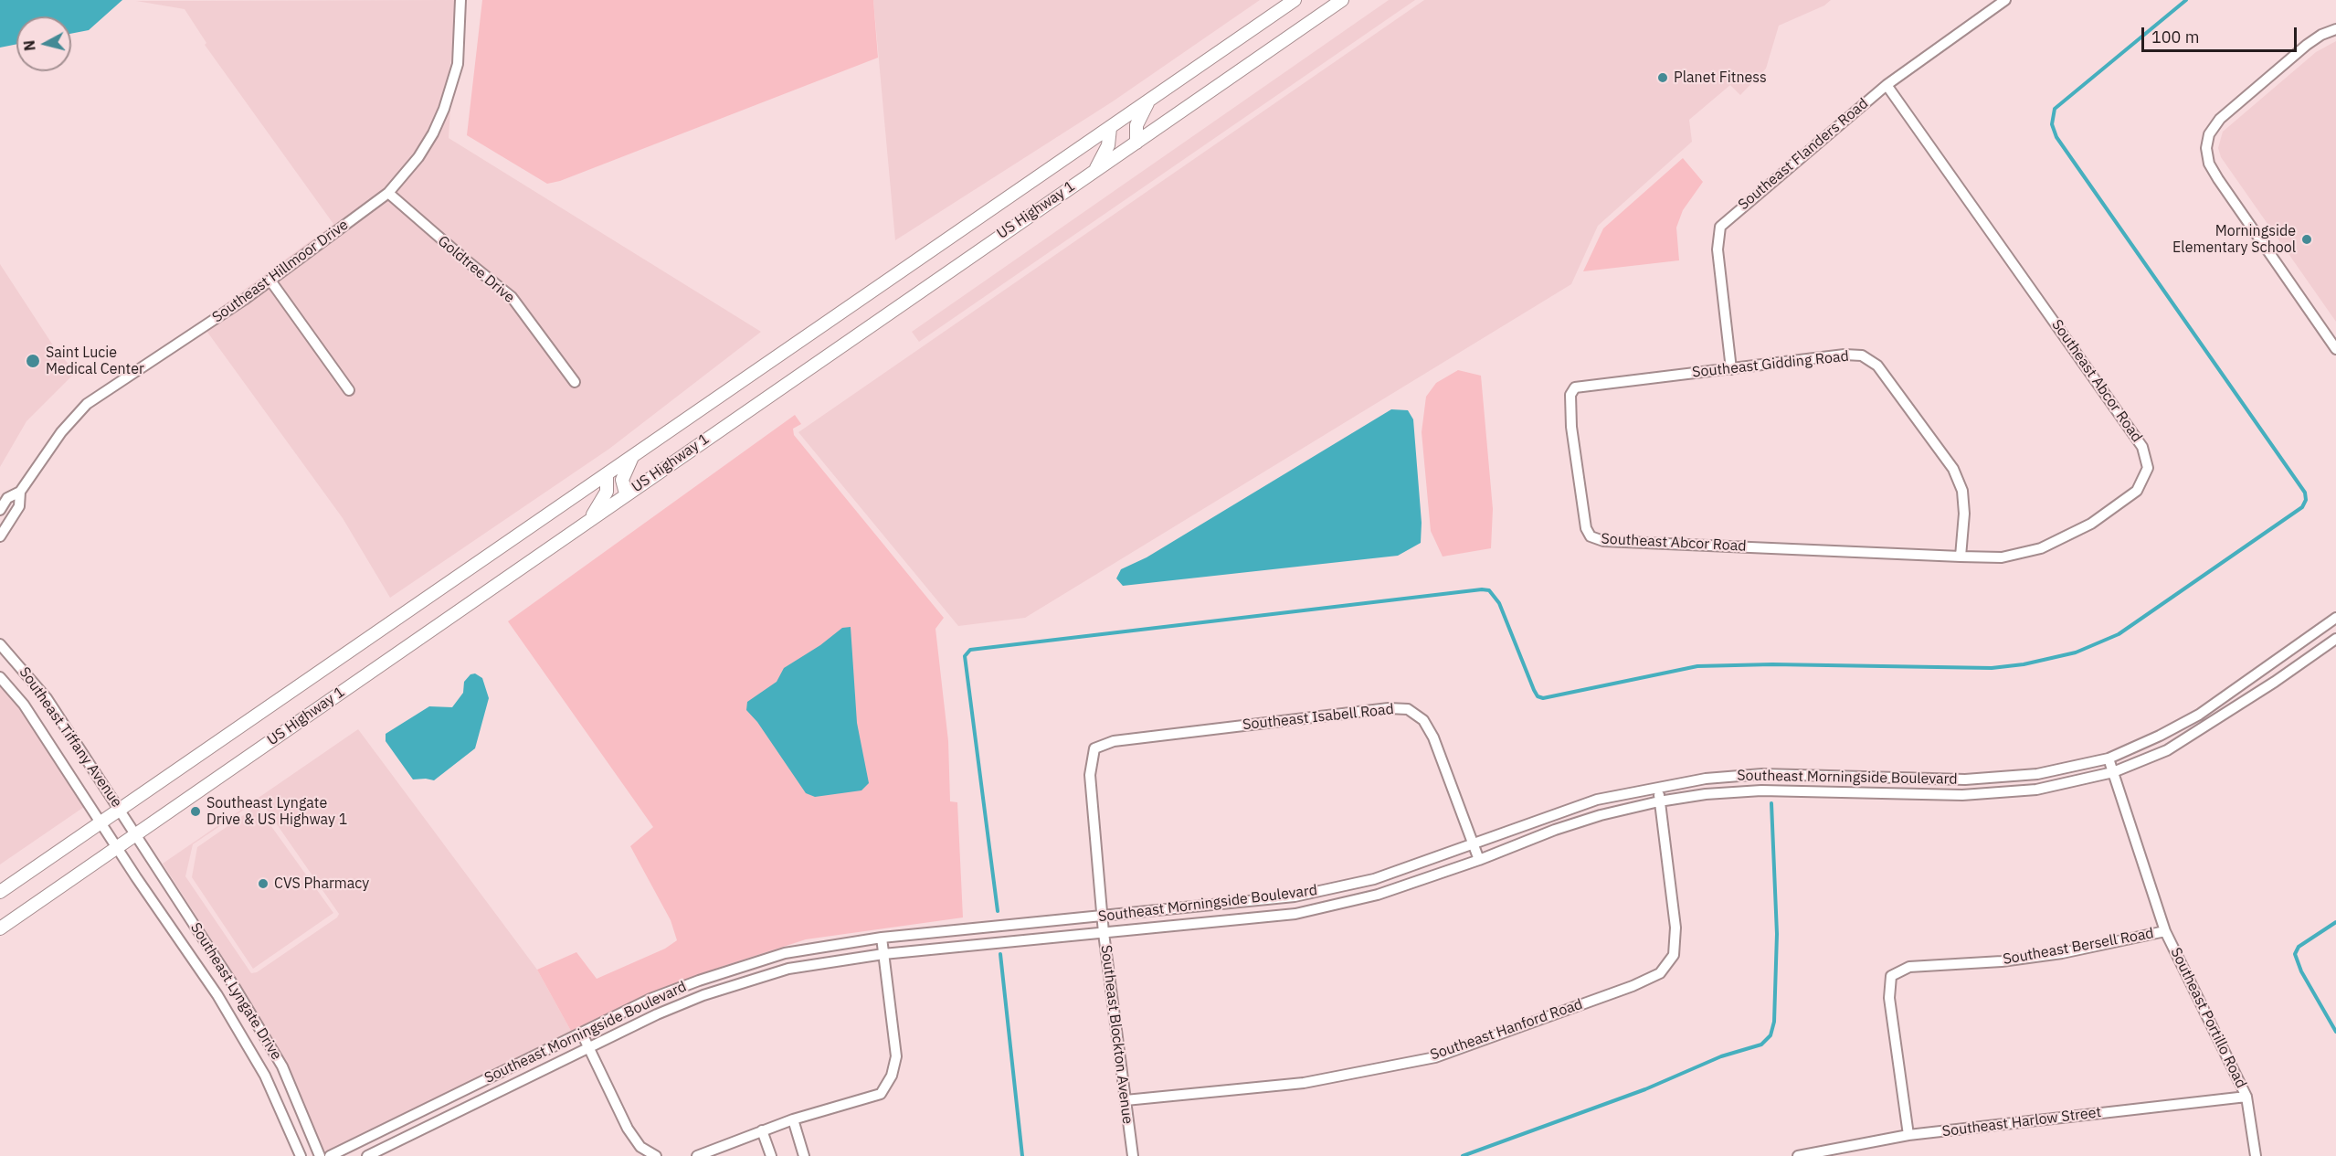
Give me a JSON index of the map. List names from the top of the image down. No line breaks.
{"streets":{"main road":["US Highway 1"],"street":["Southeast Flanders Road","Goldtree Drive","Southeast Hillmoor Drive","Southeast Gidding Road","Southeast Abcor Road","Southeast Isabell Road","Southeast Tiffany Avenue","Southeast Morningside Boulevard","Southeast Bersell Road","Southeast Lyngate Drive","Southeast Portillo Road","Southeast Hanford Road","Southeast Blockton Avenue","Southeast Harlow Street"]},"crossings":[["Southeast Flanders Road","Southeast Gidding Road"],["Southeast Flanders Road","Southeast Abcor Road"],["US Highway 1","Southeast Tiffany Avenue"],["US Highway 1","Southeast Lyngate Drive"],["Goldtree Drive","Southeast Hillmoor Drive"],["Southeast Gidding Road","Southeast Abcor Road"],["Southeast Isabell Road","Southeast Morningside Boulevard"],["Southeast Isabell Road","Southeast Blockton Avenue"],["Southeast Tiffany Avenue","Southeast Lyngate Drive"],["Southeast Morningside Boulevard","Southeast Portillo Road"],["Southeast Morningside Boulevard","Southeast Hanford Road"],["Southeast Morningside Boulevard","Southeast Blockton Avenue"],["Southeast Bersell Road","Southeast Portillo Road"],["Southeast Bersell Road","Southeast Harlow Street"],["Southeast Portillo Road","Southeast Harlow Street"],["Southeast Hanford Road","Southeast Blockton Avenue"]],"places":["Planet Fitness","Morningside Elementary School","Saint Lucie Medical Center","Southeast Lyngate Drive & US Highway 1","CVS Pharmacy"],"scale_bar":"100 m","north":"left"}
